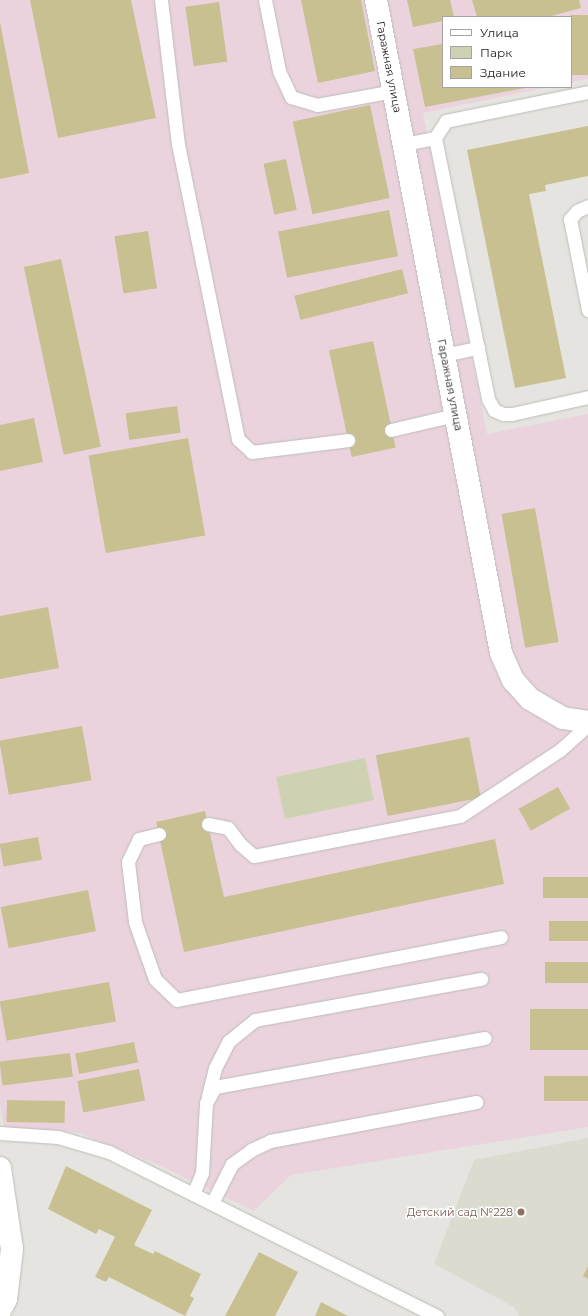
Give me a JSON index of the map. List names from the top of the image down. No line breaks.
{"streets":{"street":["Гаражная улица"]},"places":["Детский сад №228"],"legend":["Улица","Парк","Здание"]}
